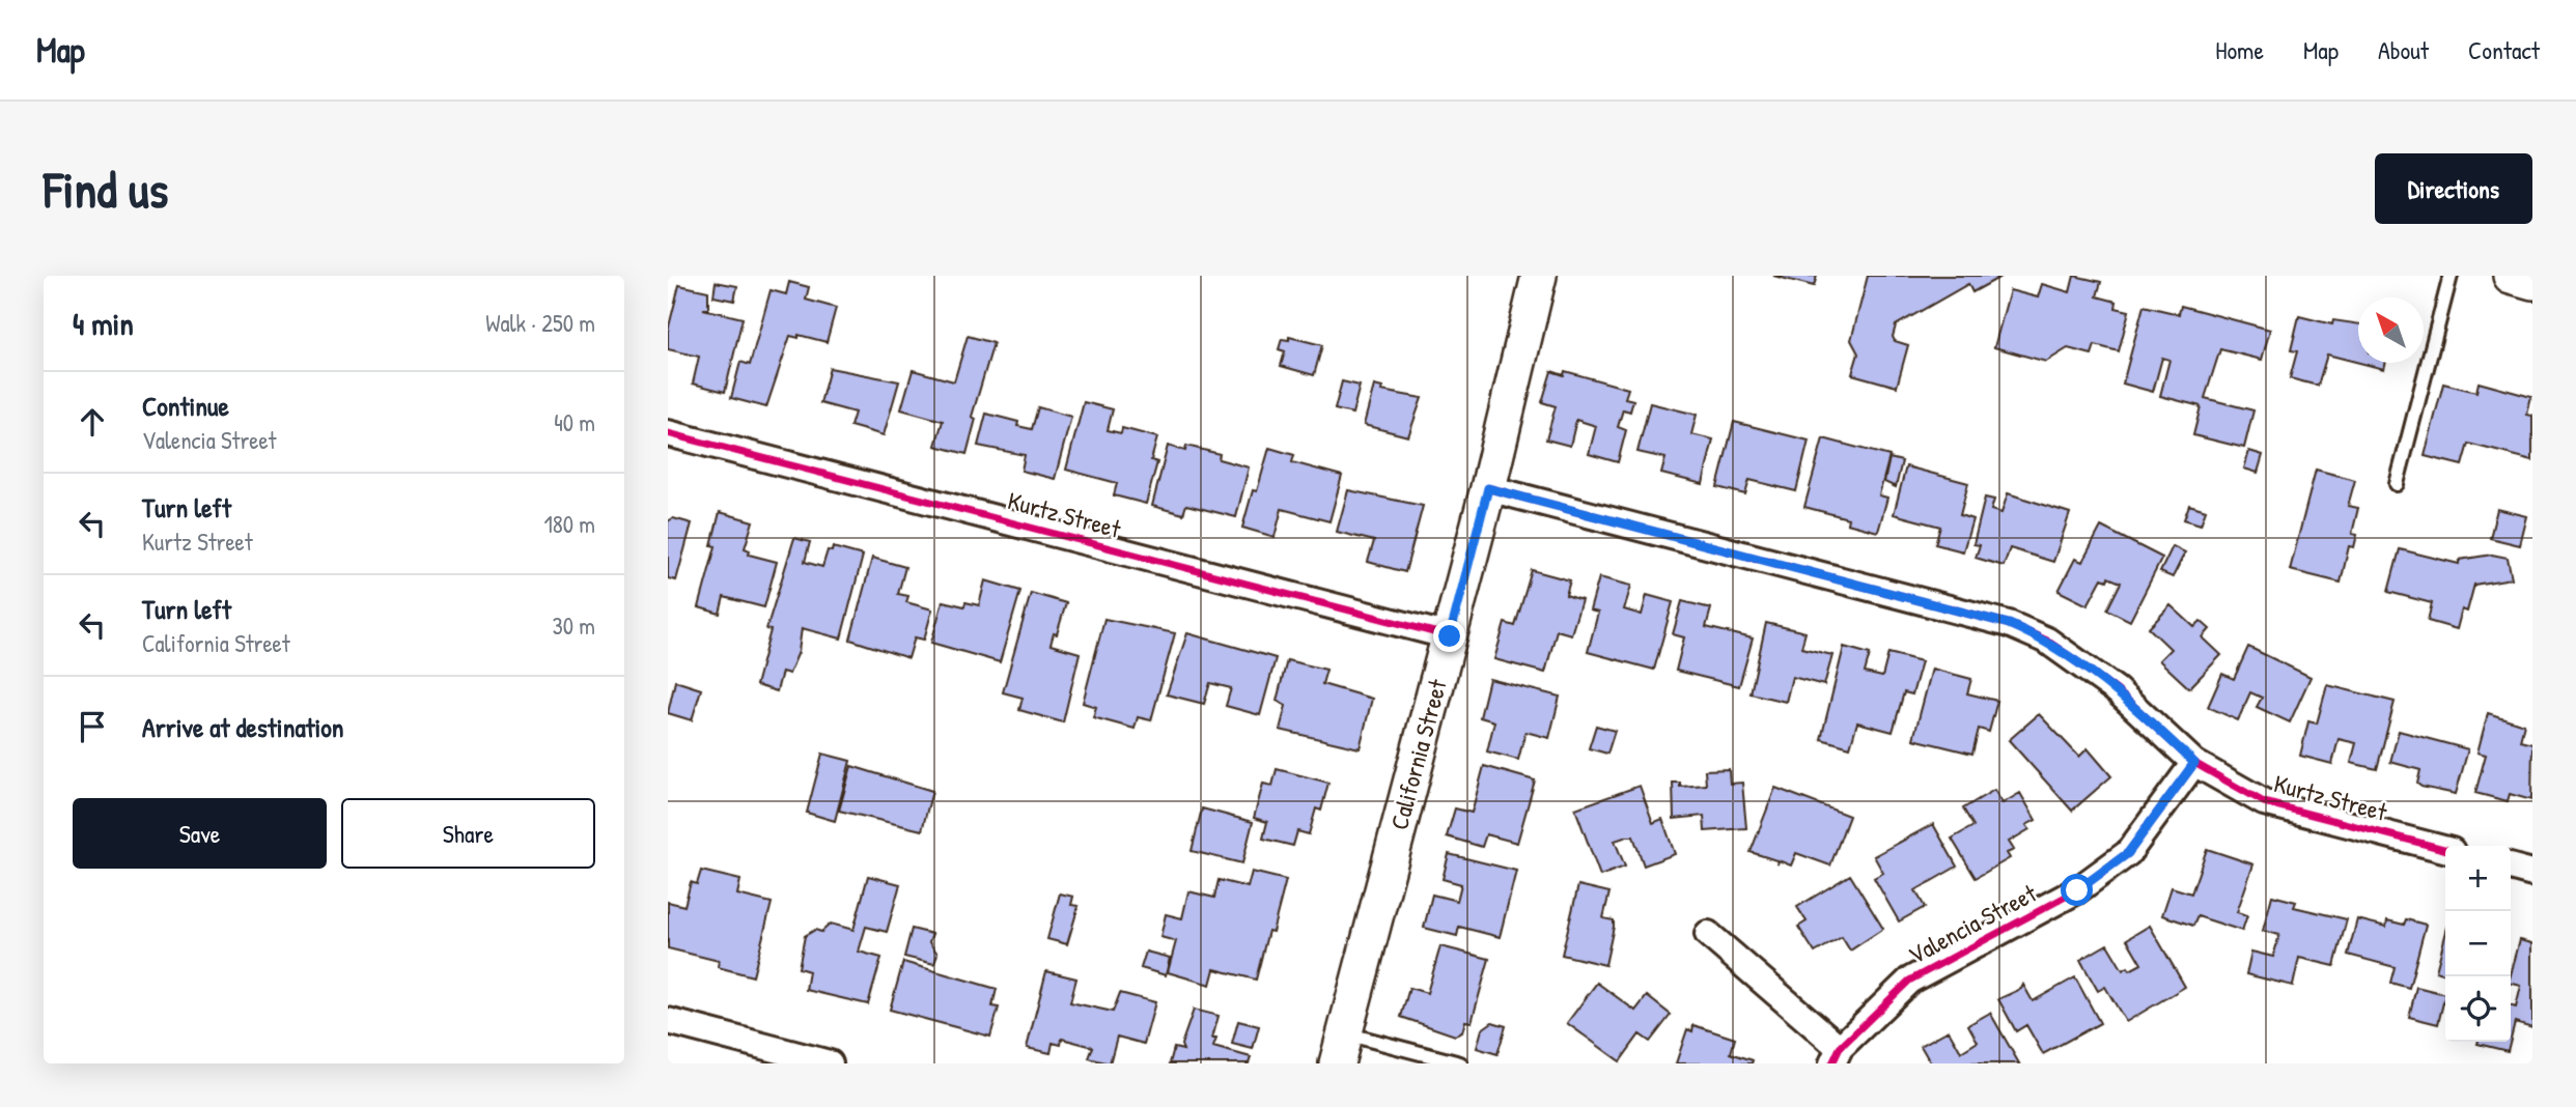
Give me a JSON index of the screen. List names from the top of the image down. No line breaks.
{"streets":{"main road":["California Street"],"street":["Kurtz Street","Valencia Street"]},"crossings":[["Kurtz Street","California Street"],["Kurtz Street","Valencia Street"]],"north":"top left","page":{"header":"Map","nav":["Home","Map","About","Contact"],"buttons":["Directions",["Save","Share"]],"title":"Find us","heading":["4 min","Walk · 250 m"],"list":[["Continue","Valencia Street","40 m"],["Turn left","Kurtz Street","180 m"],["Turn left","California Street","30 m"],"Arrive at destination"],"map_buttons":["+","−"]}}
